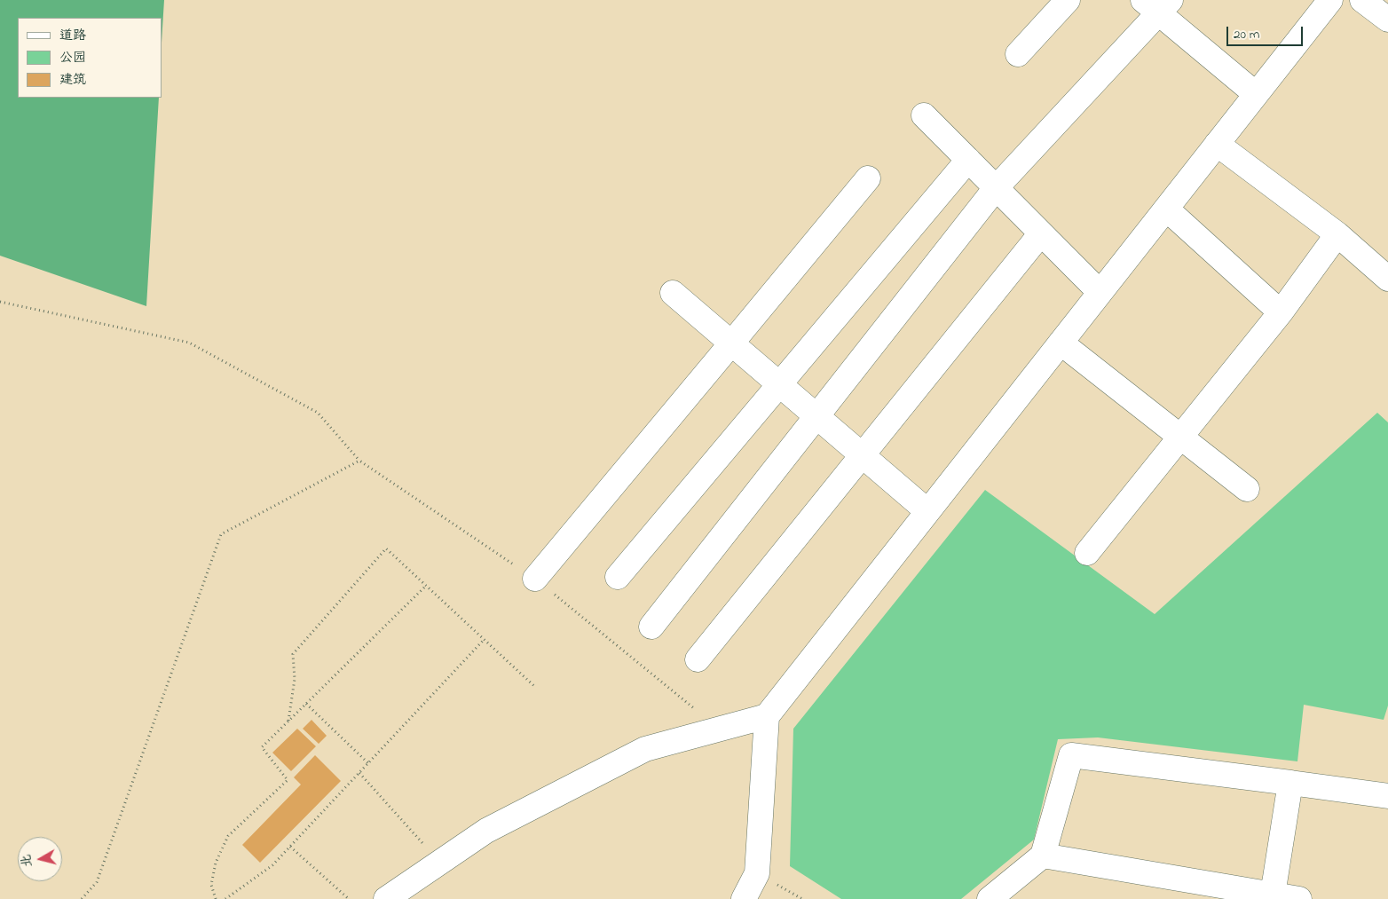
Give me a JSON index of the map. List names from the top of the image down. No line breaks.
{"legend":["道路","公园","建筑"],"scale_bar":"20 m","north":"left"}
